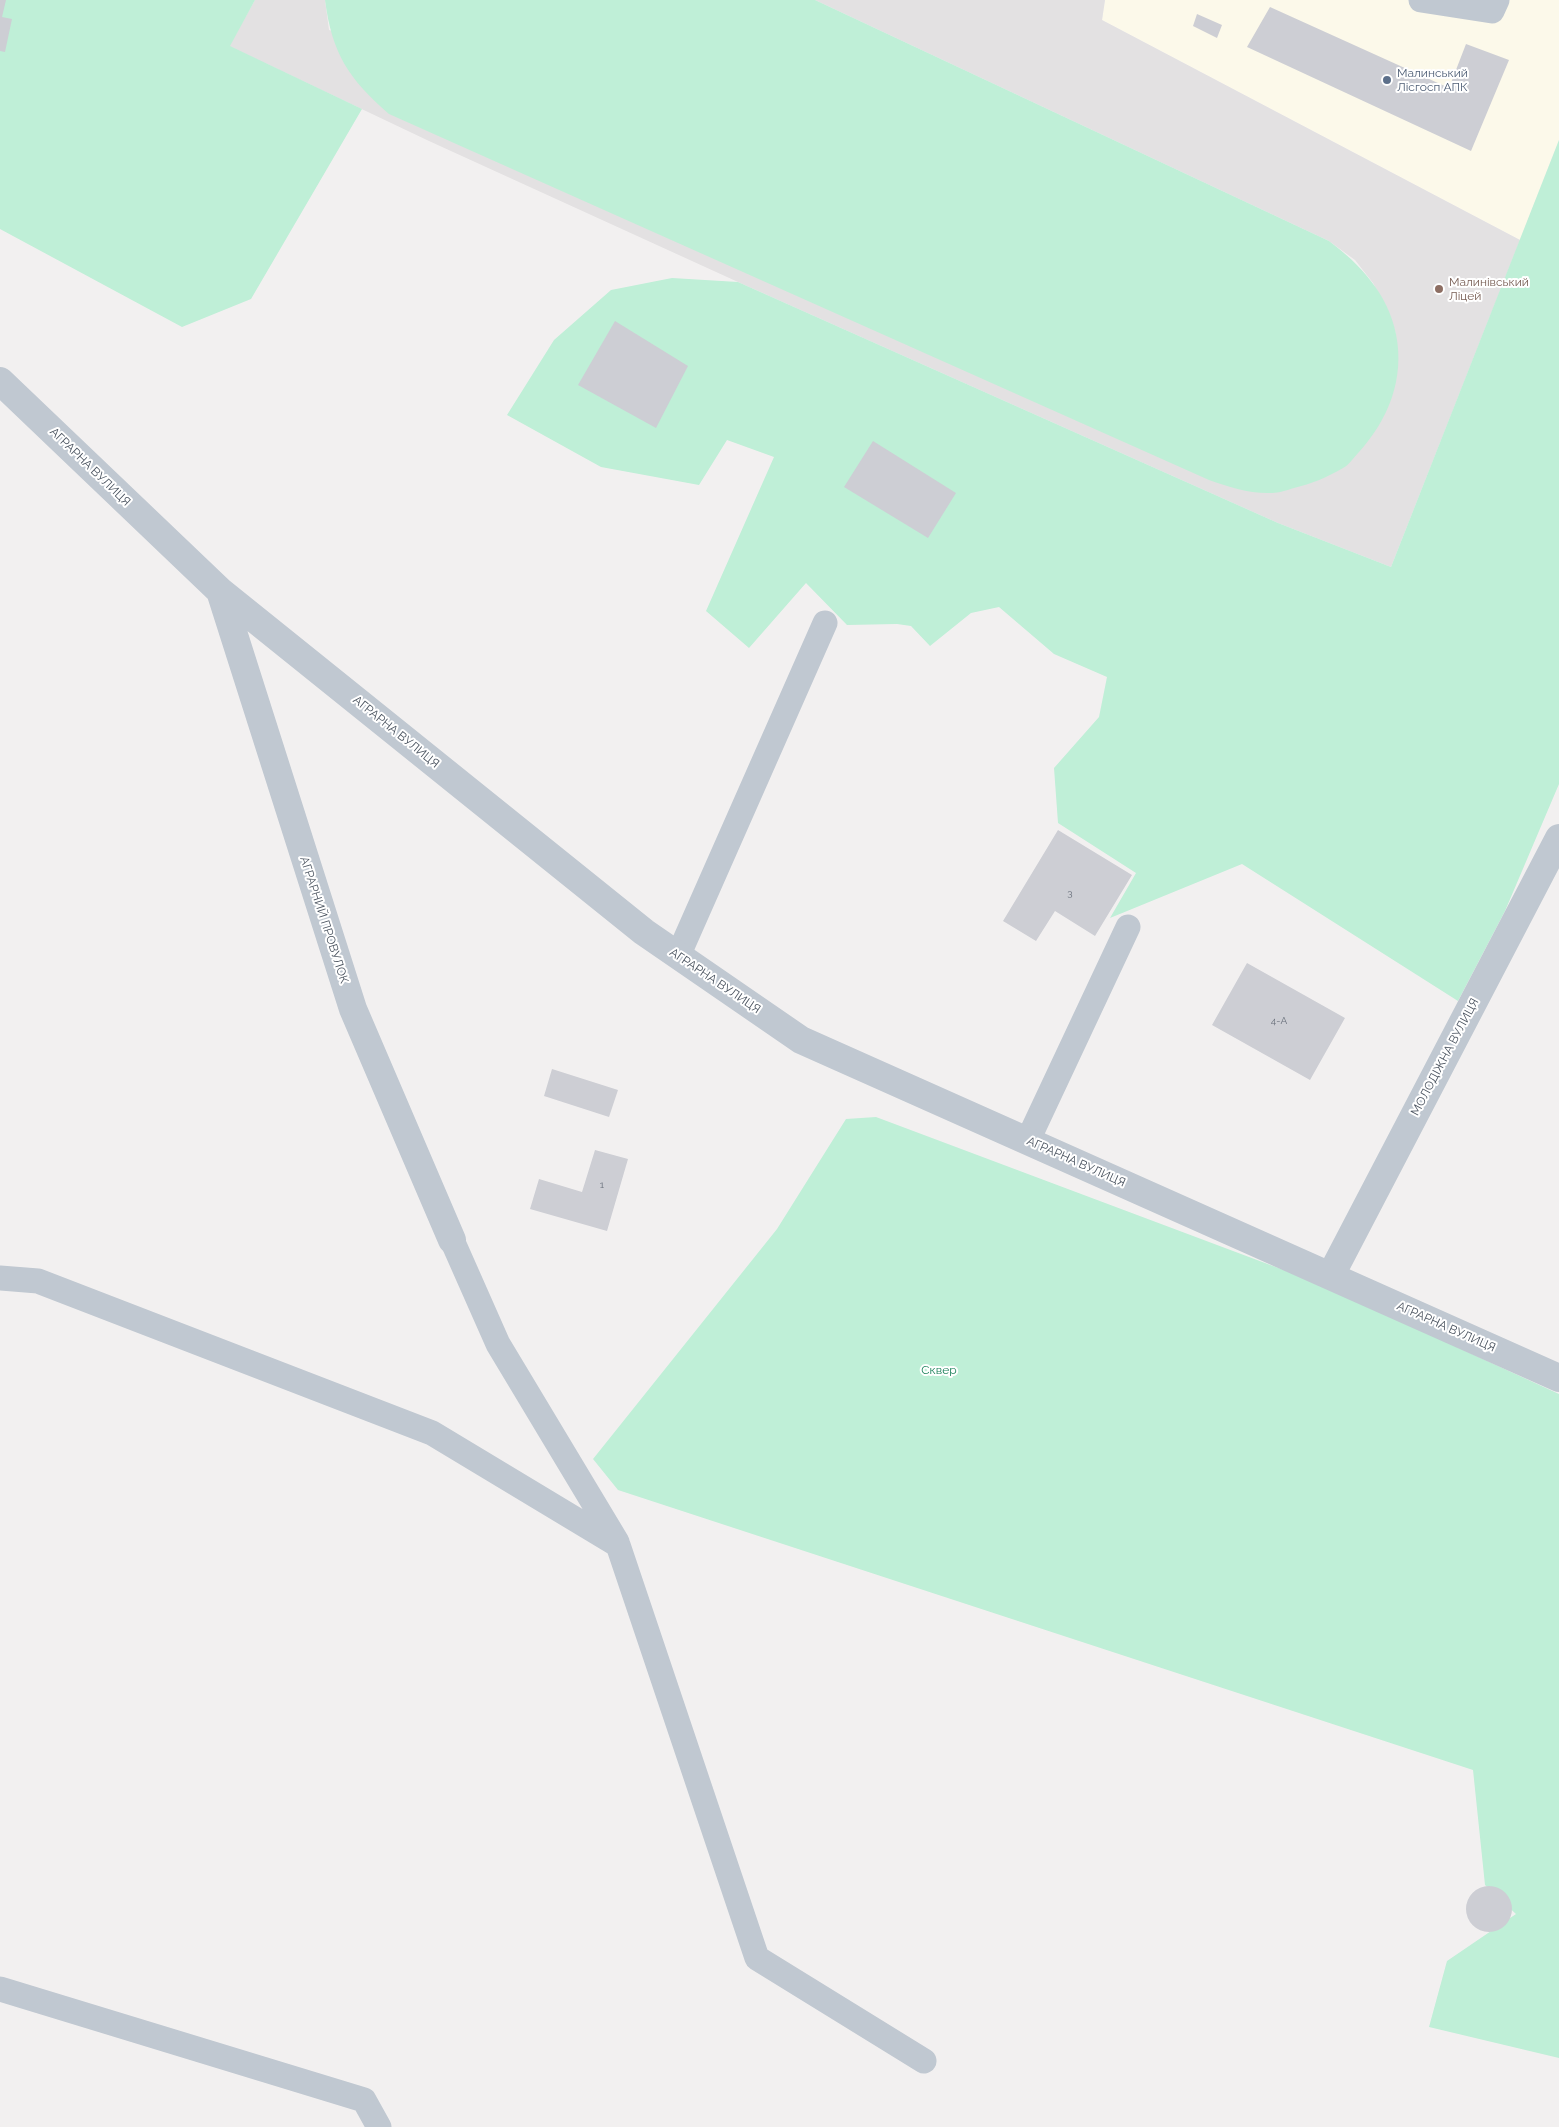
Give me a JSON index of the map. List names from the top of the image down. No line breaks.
{"streets":{"street":["АГРАРНА ВУЛИЦЯ","АГРАРНИЙ ПРОВУЛОК","МОЛОДІЖНА ВУЛИЦЯ"]},"crossings":[["АГРАРНА ВУЛИЦЯ","АГРАРНИЙ ПРОВУЛОК"],["АГРАРНА ВУЛИЦЯ","МОЛОДІЖНА ВУЛИЦЯ"]],"parks":["Сквер"],"places":["Малинський Лісгосп АПК","Малинівський Ліцей"],"house_numbers":["3","4-А","1"]}
